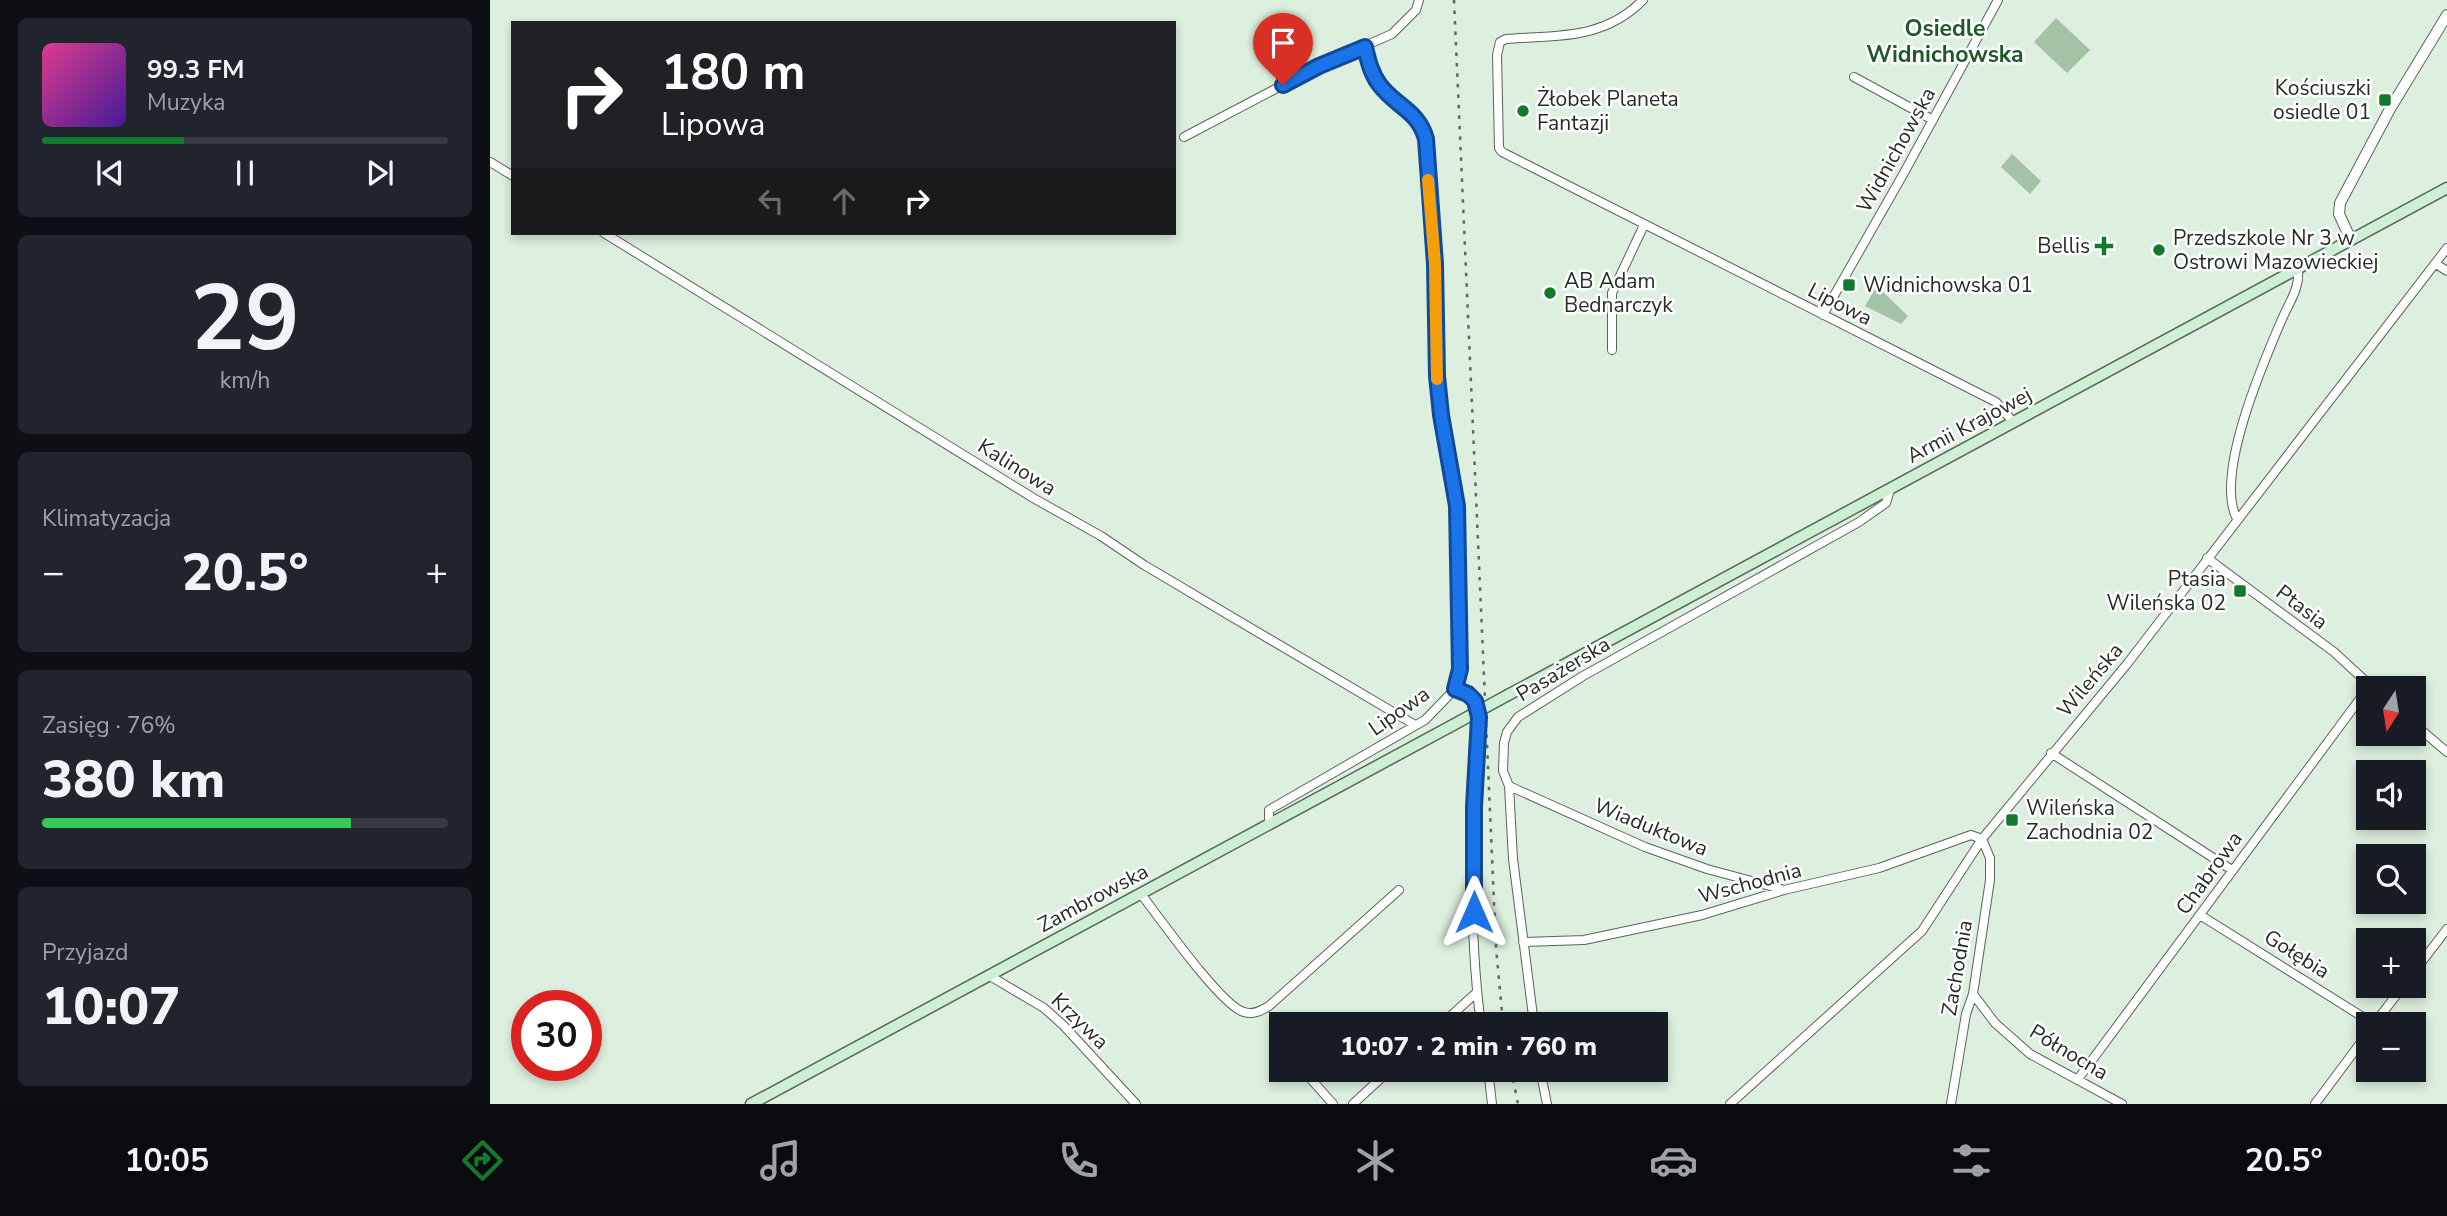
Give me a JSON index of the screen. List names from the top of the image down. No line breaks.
{"streets":{"main road":["Armii Krajowej","Zambrowska"],"street":["Widnichowska","Lipowa","Kalinowa","Ptasia","Pasażerska","Wileńska","Wiaduktowa","Chabrowa","Wschodnia","Gołębia","Zachodnia","Krzywa","Północna"]},"crossings":[["Widnichowska","Lipowa"],["Lipowa","Armii Krajowej"],["Lipowa","Kalinowa"],["Lipowa","Zambrowska"],["Armii Krajowej","Pasażerska"],["Armii Krajowej","Zambrowska"],["Ptasia","Wileńska"],["Pasażerska","Wiaduktowa"],["Pasażerska","Wschodnia"],["Wileńska","Wschodnia"],["Wileńska","Zachodnia"],["Wiaduktowa","Wschodnia"],["Chabrowa","Gołębia"],["Chabrowa","Północna"],["Wschodnia","Zachodnia"],["Zambrowska","Krzywa"],["Zachodnia","Północna"]],"districts":["Osiedle Widnichowska"],"places":{"transit":["Kościuszki osiedle 01","Widnichowska 01","Ptasia Wileńska 02","Wileńska Zachodnia 02"],"other":["Żłobek Planeta Fantazji","Przedszkole Nr 3 w Ostrowi Mazowieckiej","AB Adam Bednarczyk"],"health":["Bellis"]},"north":"bottom","page":{"turn":["180 m","Lipowa"],"song":["99.3 FM","Muzyka"],"tile":[["29","km/h"],"Klimatyzacja",["Zasięg · 76%","380 km"],["Przyjazd","10:07"]],"heat":["−","20.5°","+"],"map_buttons":["+","−"],"limit":"30","trip":"10:07 · 2 min · 760 m","tabs":["10:05","20.5°"]}}
